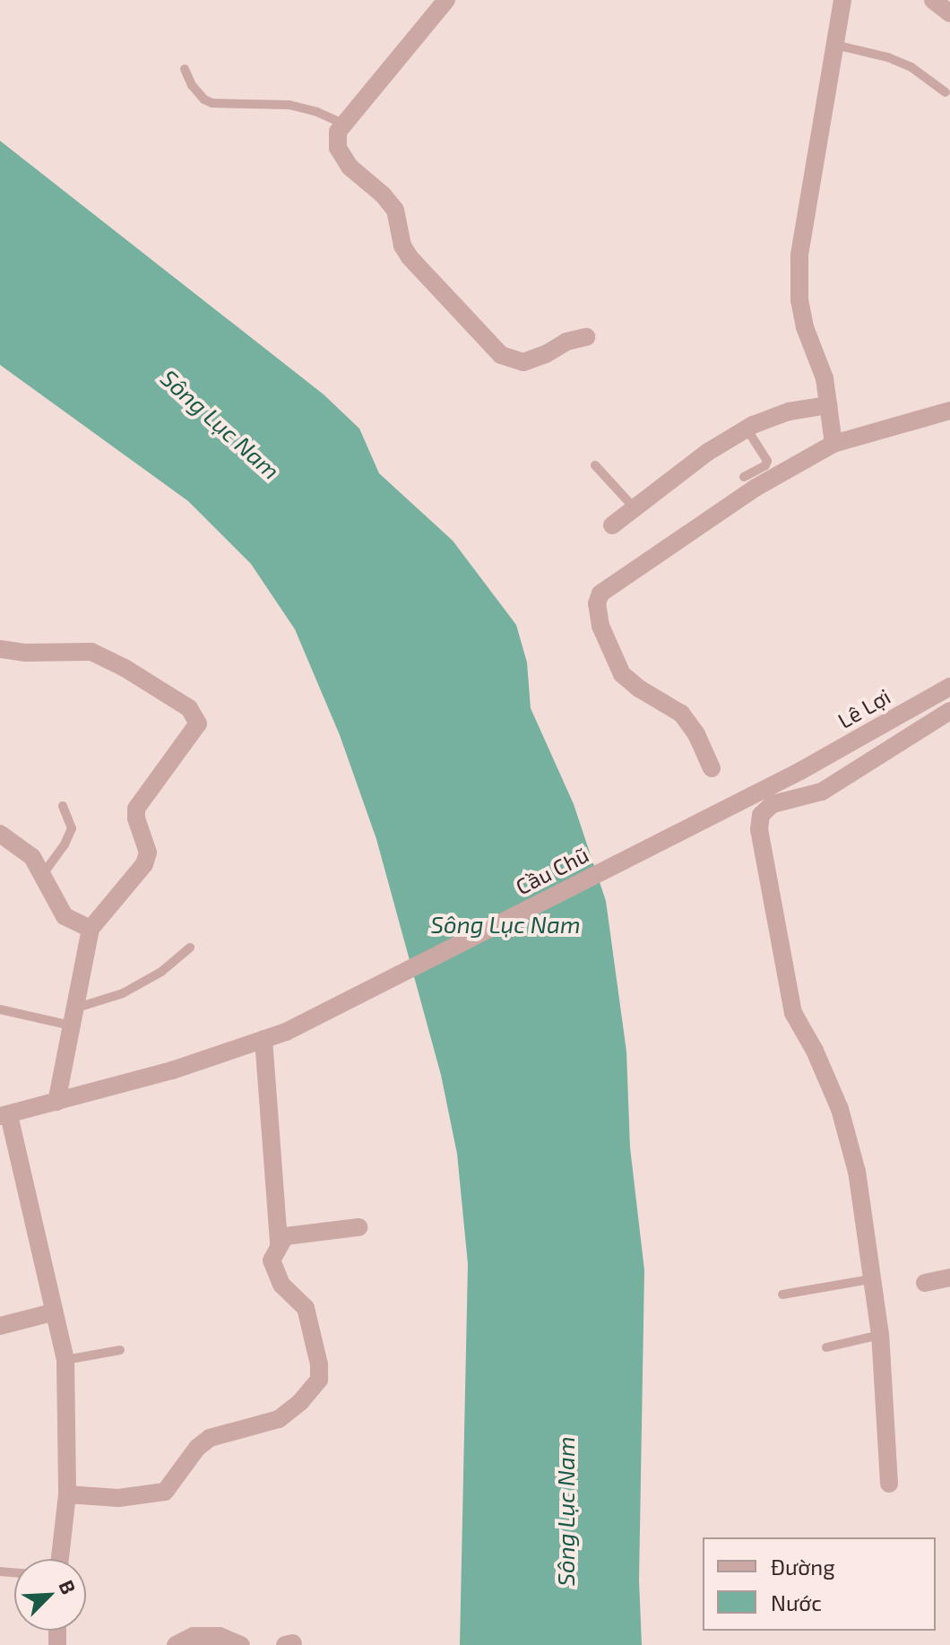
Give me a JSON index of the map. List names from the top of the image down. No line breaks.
{"streets":{"street":["Lê Lợi","Cầu Chũ"]},"crossings":[["Lê Lợi","Cầu Chũ"]],"water":["Sông Lục Nam"],"legend":["Đường","Nước"],"north":"top right"}
